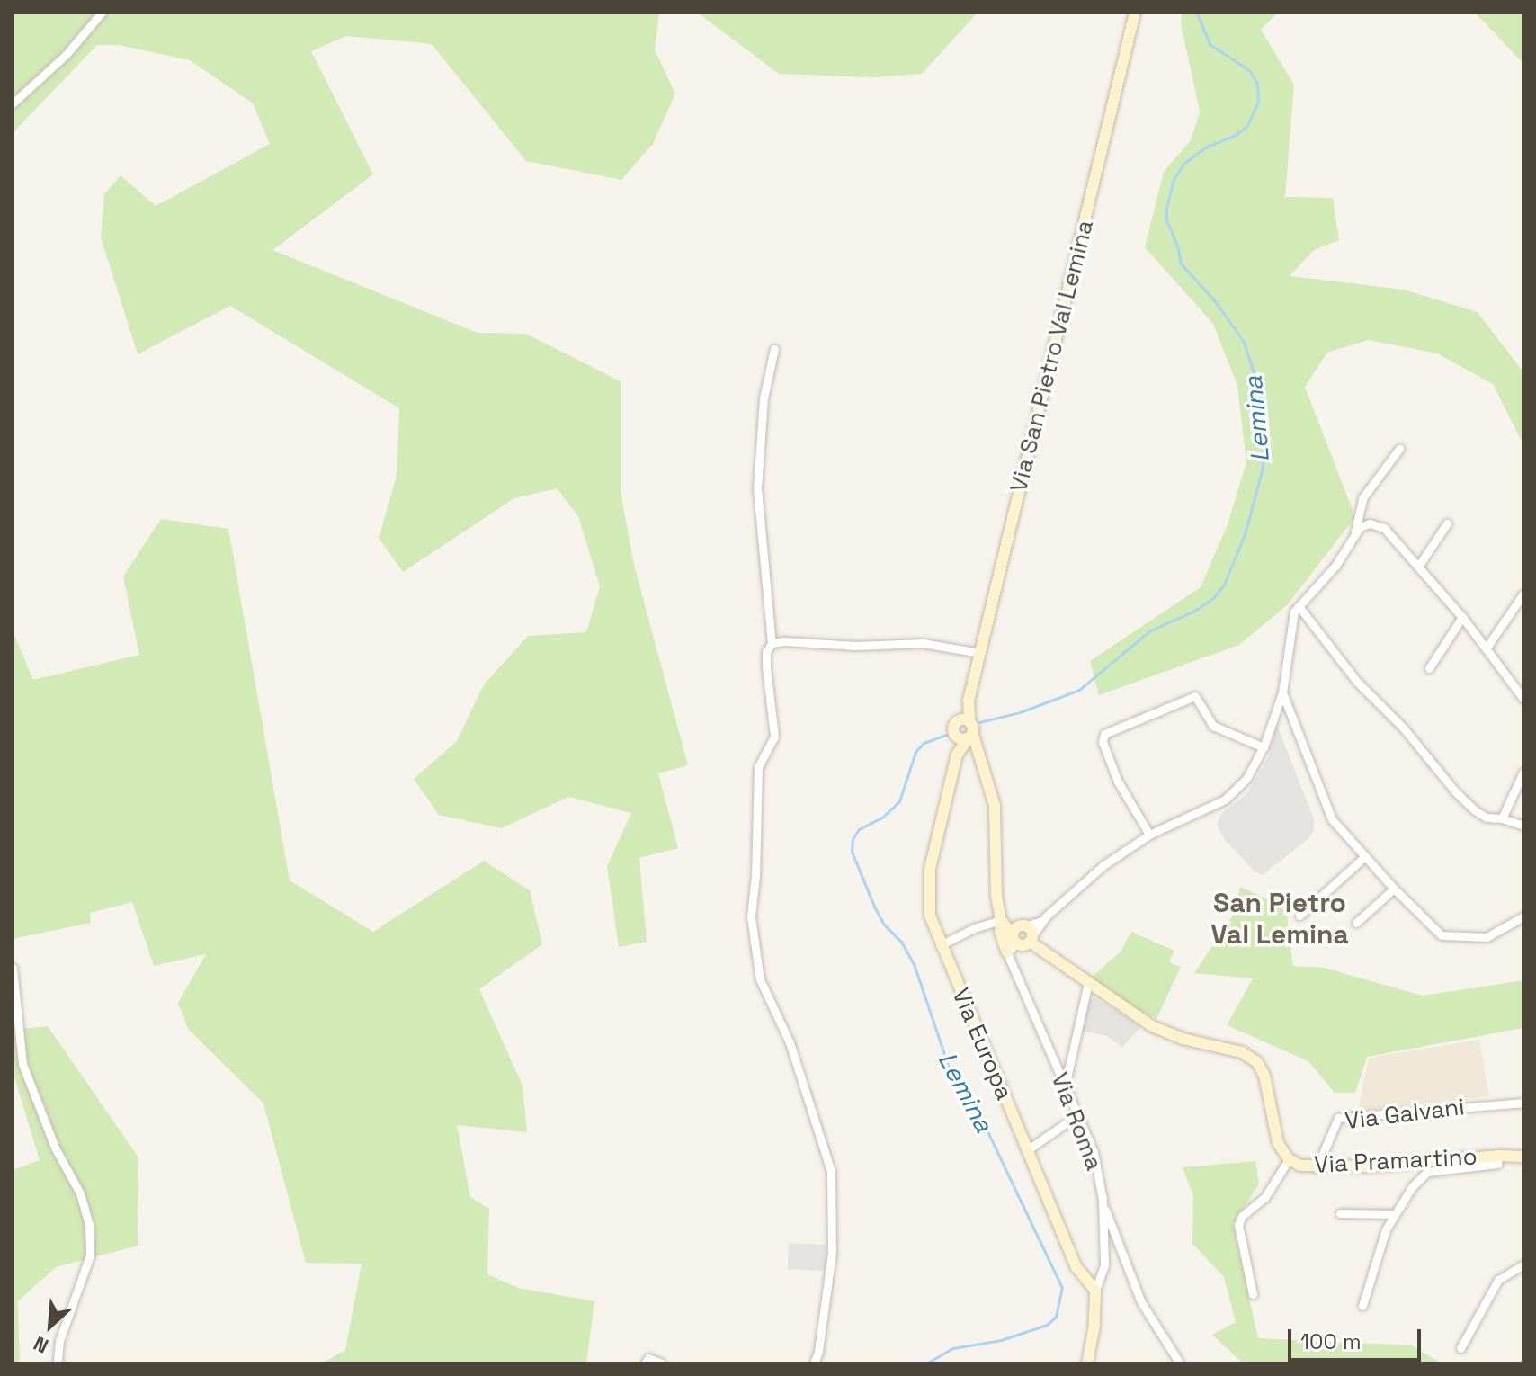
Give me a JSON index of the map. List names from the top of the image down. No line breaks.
{"streets":{"street":["Via San Pietro Val Lemina","Via Europa","Via Galvani","Via Roma","Via Pramartino"]},"crossings":[["Via San Pietro Val Lemina","Via Europa"],["Via Europa","Via Roma"],["Via Galvani","Via Pramartino"]],"districts":["San Pietro Val Lemina"],"water":["Lemina"],"scale_bar":"100 m","north":"bottom left"}
